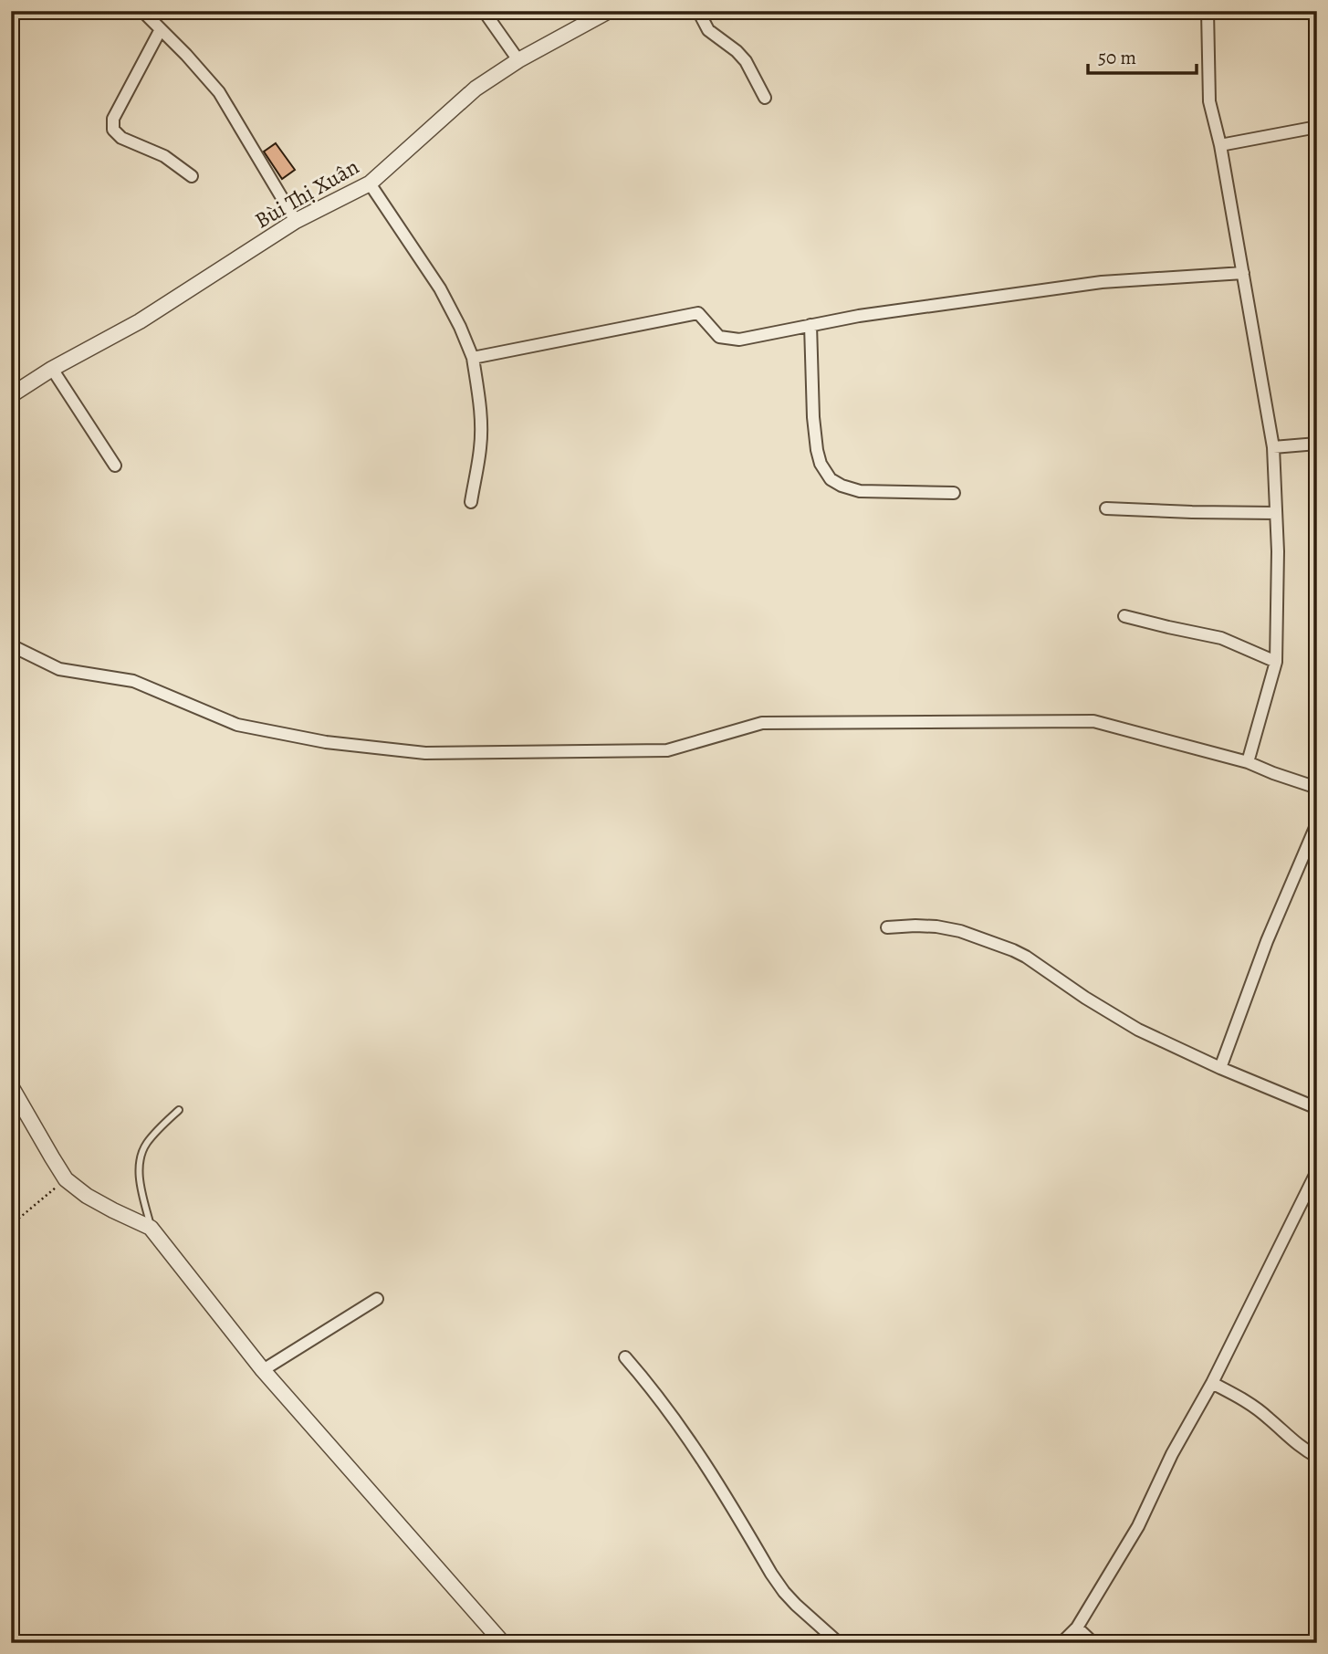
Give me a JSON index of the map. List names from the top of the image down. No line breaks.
{"streets":{"street":["Bùi Thị Xuân"]},"scale_bar":"50 m"}
